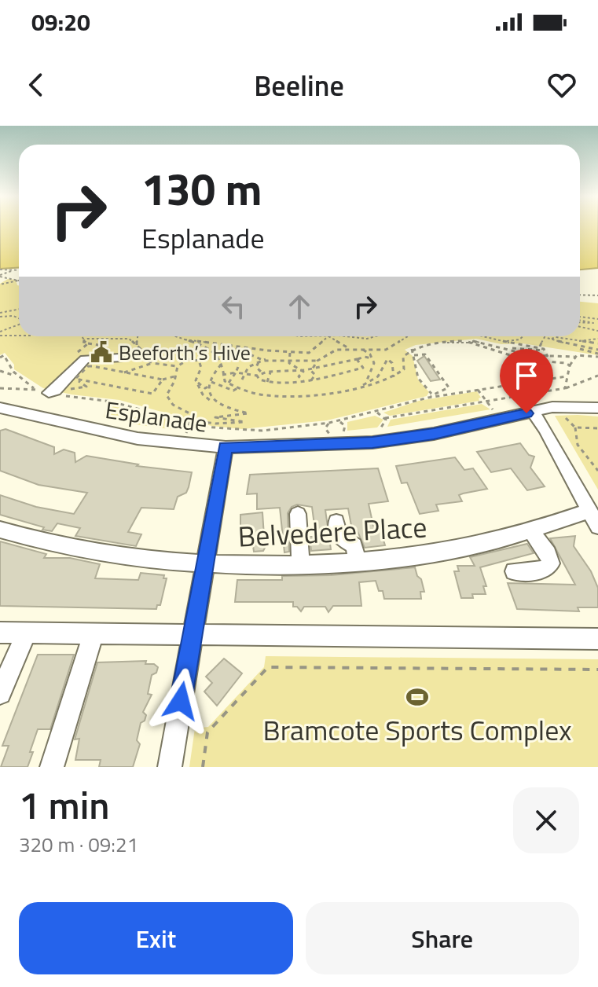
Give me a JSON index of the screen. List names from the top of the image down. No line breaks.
{"streets":{"street":["Esplanade","Belvedere Place"]},"places":{"public building":["Beeforth’s Hive"],"sports":["Bramcote Sports Complex"]},"page":{"status":"09:20","header":"Beeline","turn":["130 m","Esplanade"],"heading":["1 min","320 m · 09:21"],"buttons":["Exit","Share"]}}
